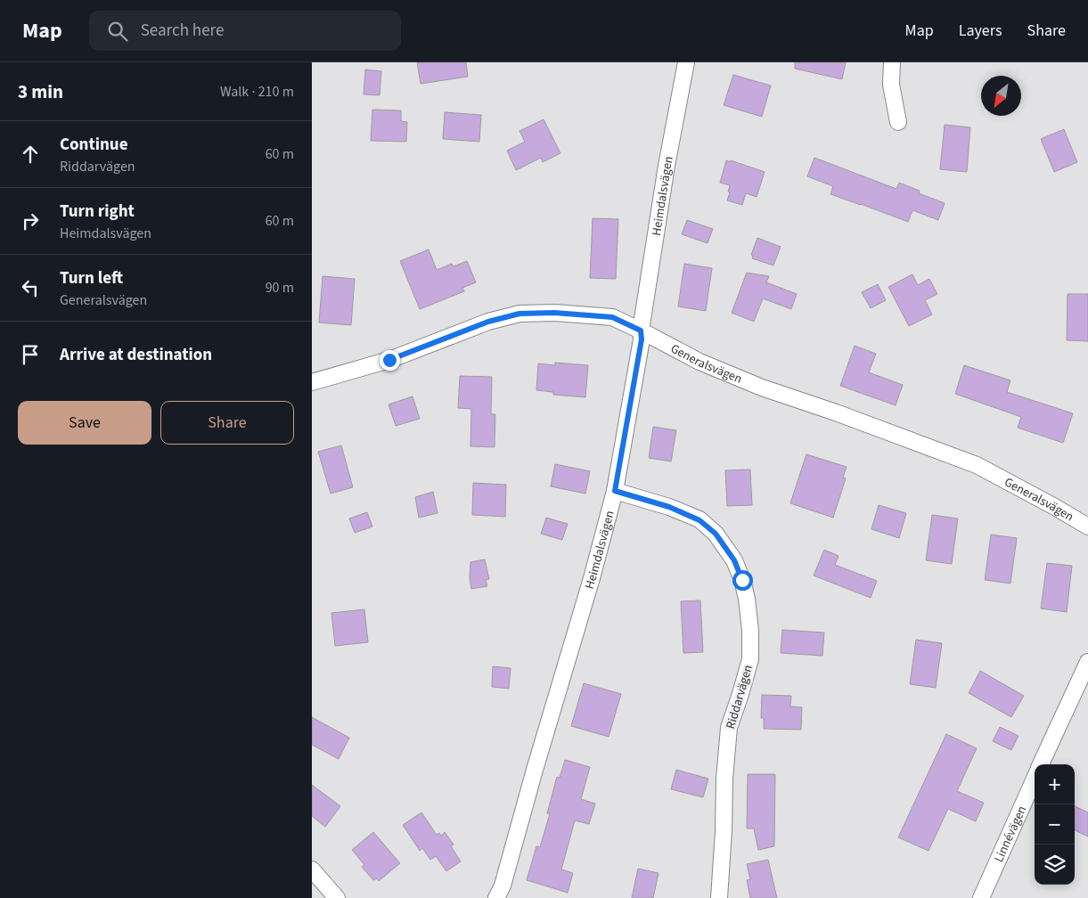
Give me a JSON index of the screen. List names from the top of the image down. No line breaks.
{"streets":{"street":["Heimdalsvägen","Generalsvägen","Riddarvägen","Linnévägen"]},"crossings":[["Heimdalsvägen","Generalsvägen"],["Heimdalsvägen","Riddarvägen"]],"north":"bottom left","page":{"header":"Map","search":"Search here","nav":["Map","Layers","Share"],"heading":["3 min","Walk · 210 m"],"list":[["Continue","Riddarvägen","60 m"],["Turn right","Heimdalsvägen","60 m"],["Turn left","Generalsvägen","90 m"],"Arrive at destination"],"buttons":["Save","Share"],"map_buttons":["+","−"]}}
